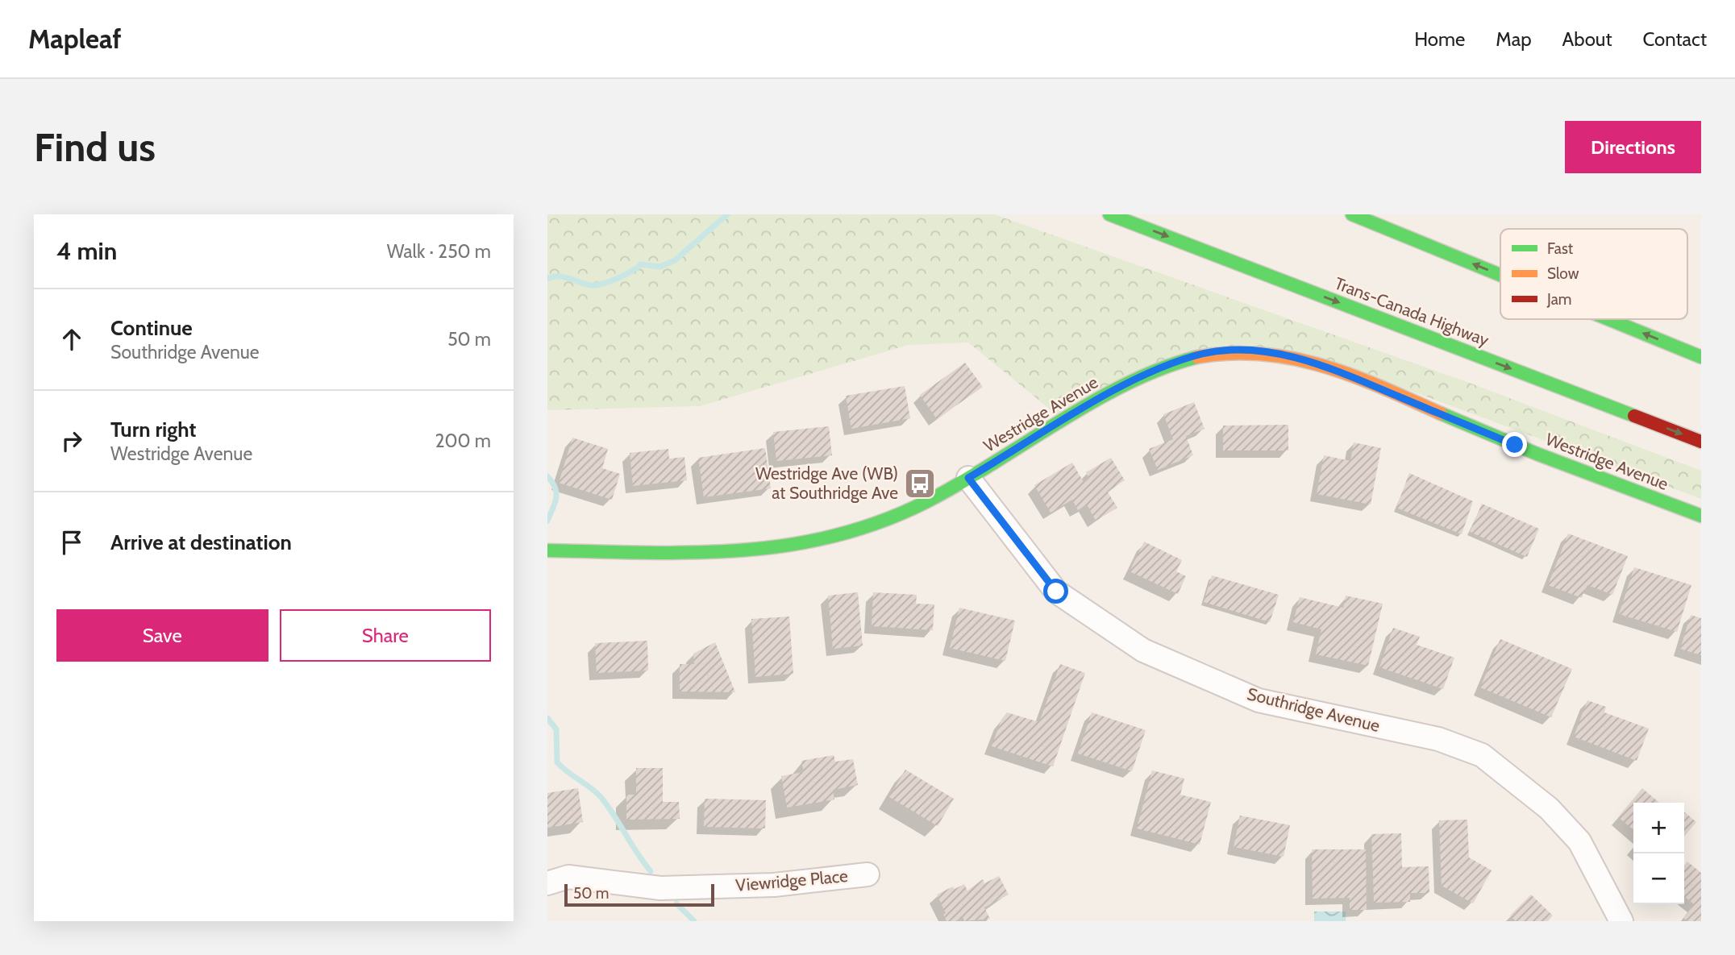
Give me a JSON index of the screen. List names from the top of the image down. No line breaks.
{"streets":{"main road":["Trans-Canada Highway","Westridge Avenue"],"street":["Southridge Avenue","Viewridge Place"]},"crossings":[["Westridge Avenue","Southridge Avenue"]],"places":{"bus stop":["Westridge Ave (WB) at Southridge Ave"]},"legend":["Fast","Slow","Jam"],"scale_bar":"50 m","page":{"header":"Mapleaf","nav":["Home","Map","About","Contact"],"buttons":["Directions",["Save","Share"]],"title":"Find us","heading":["4 min","Walk · 250 m"],"list":[["Continue","Southridge Avenue","50 m"],["Turn right","Westridge Avenue","200 m"],"Arrive at destination"],"map_buttons":["+","−"],"scale":"50 m"}}
